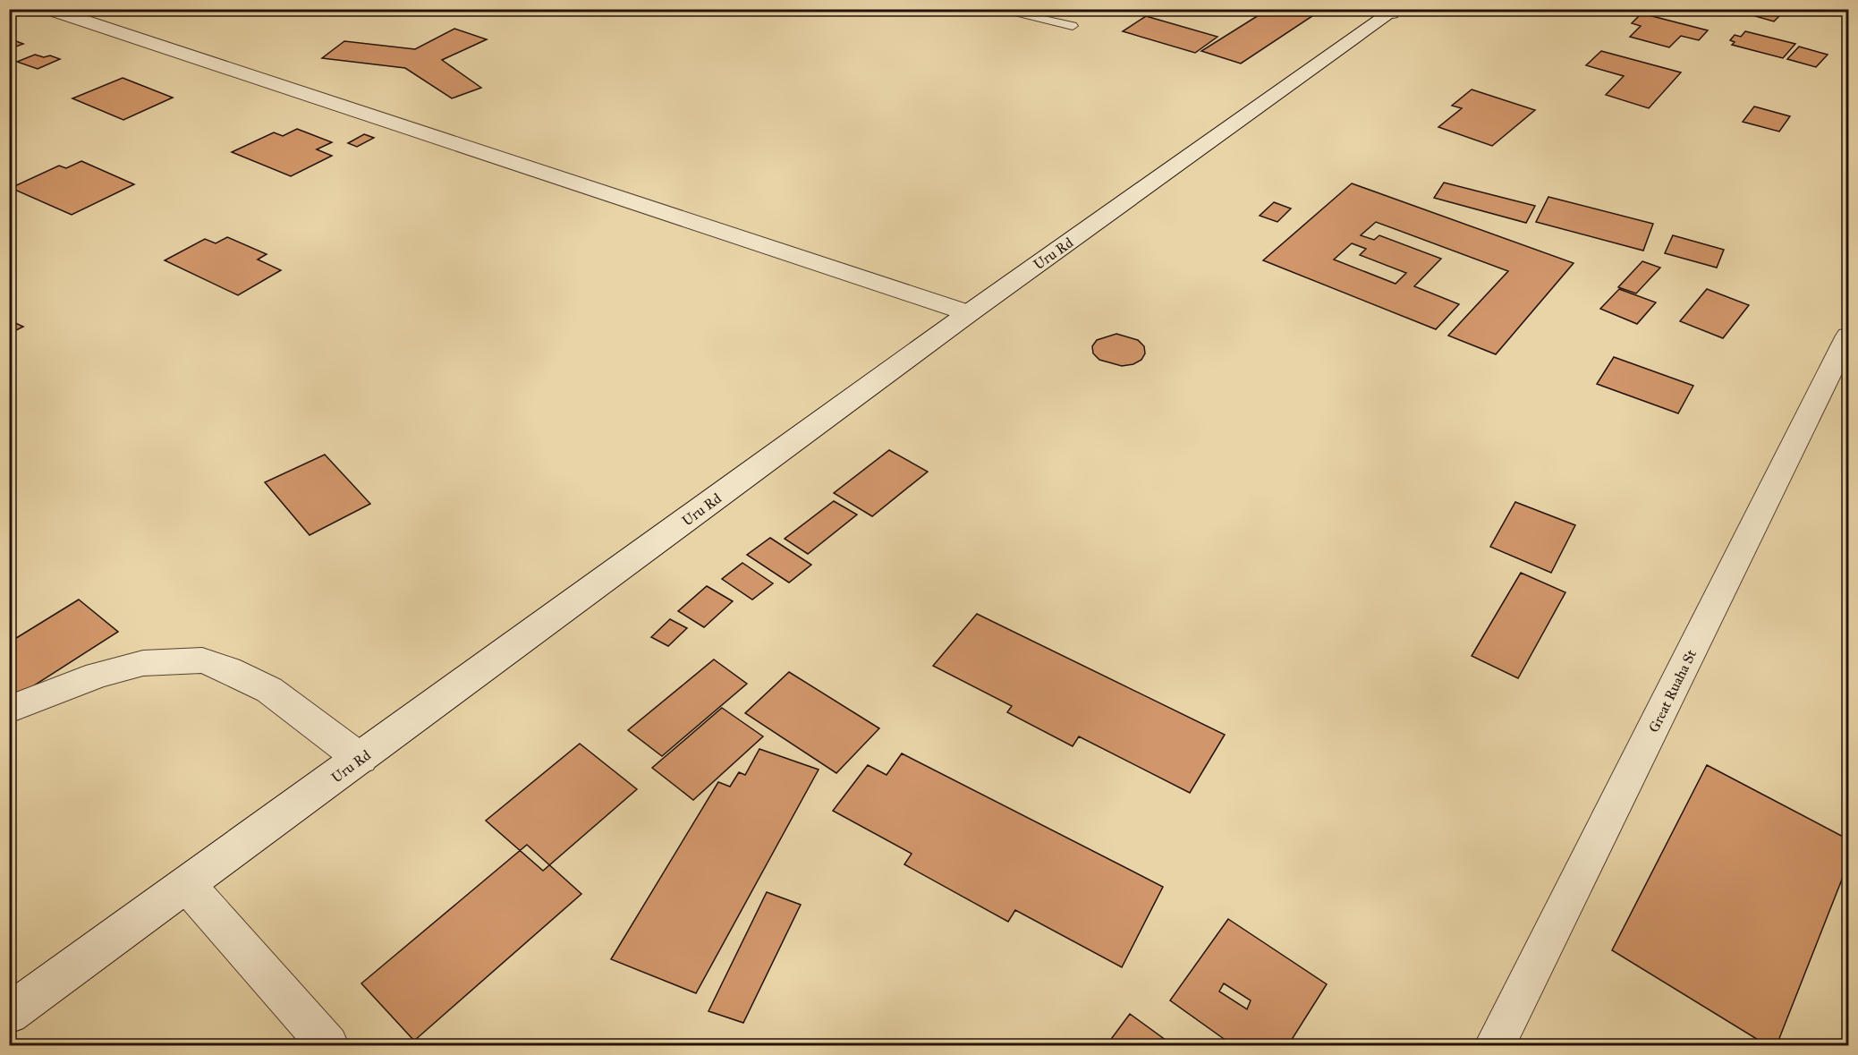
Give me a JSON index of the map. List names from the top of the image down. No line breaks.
{"streets":{"street":["Uru Rd","Great Ruaha St"]}}
